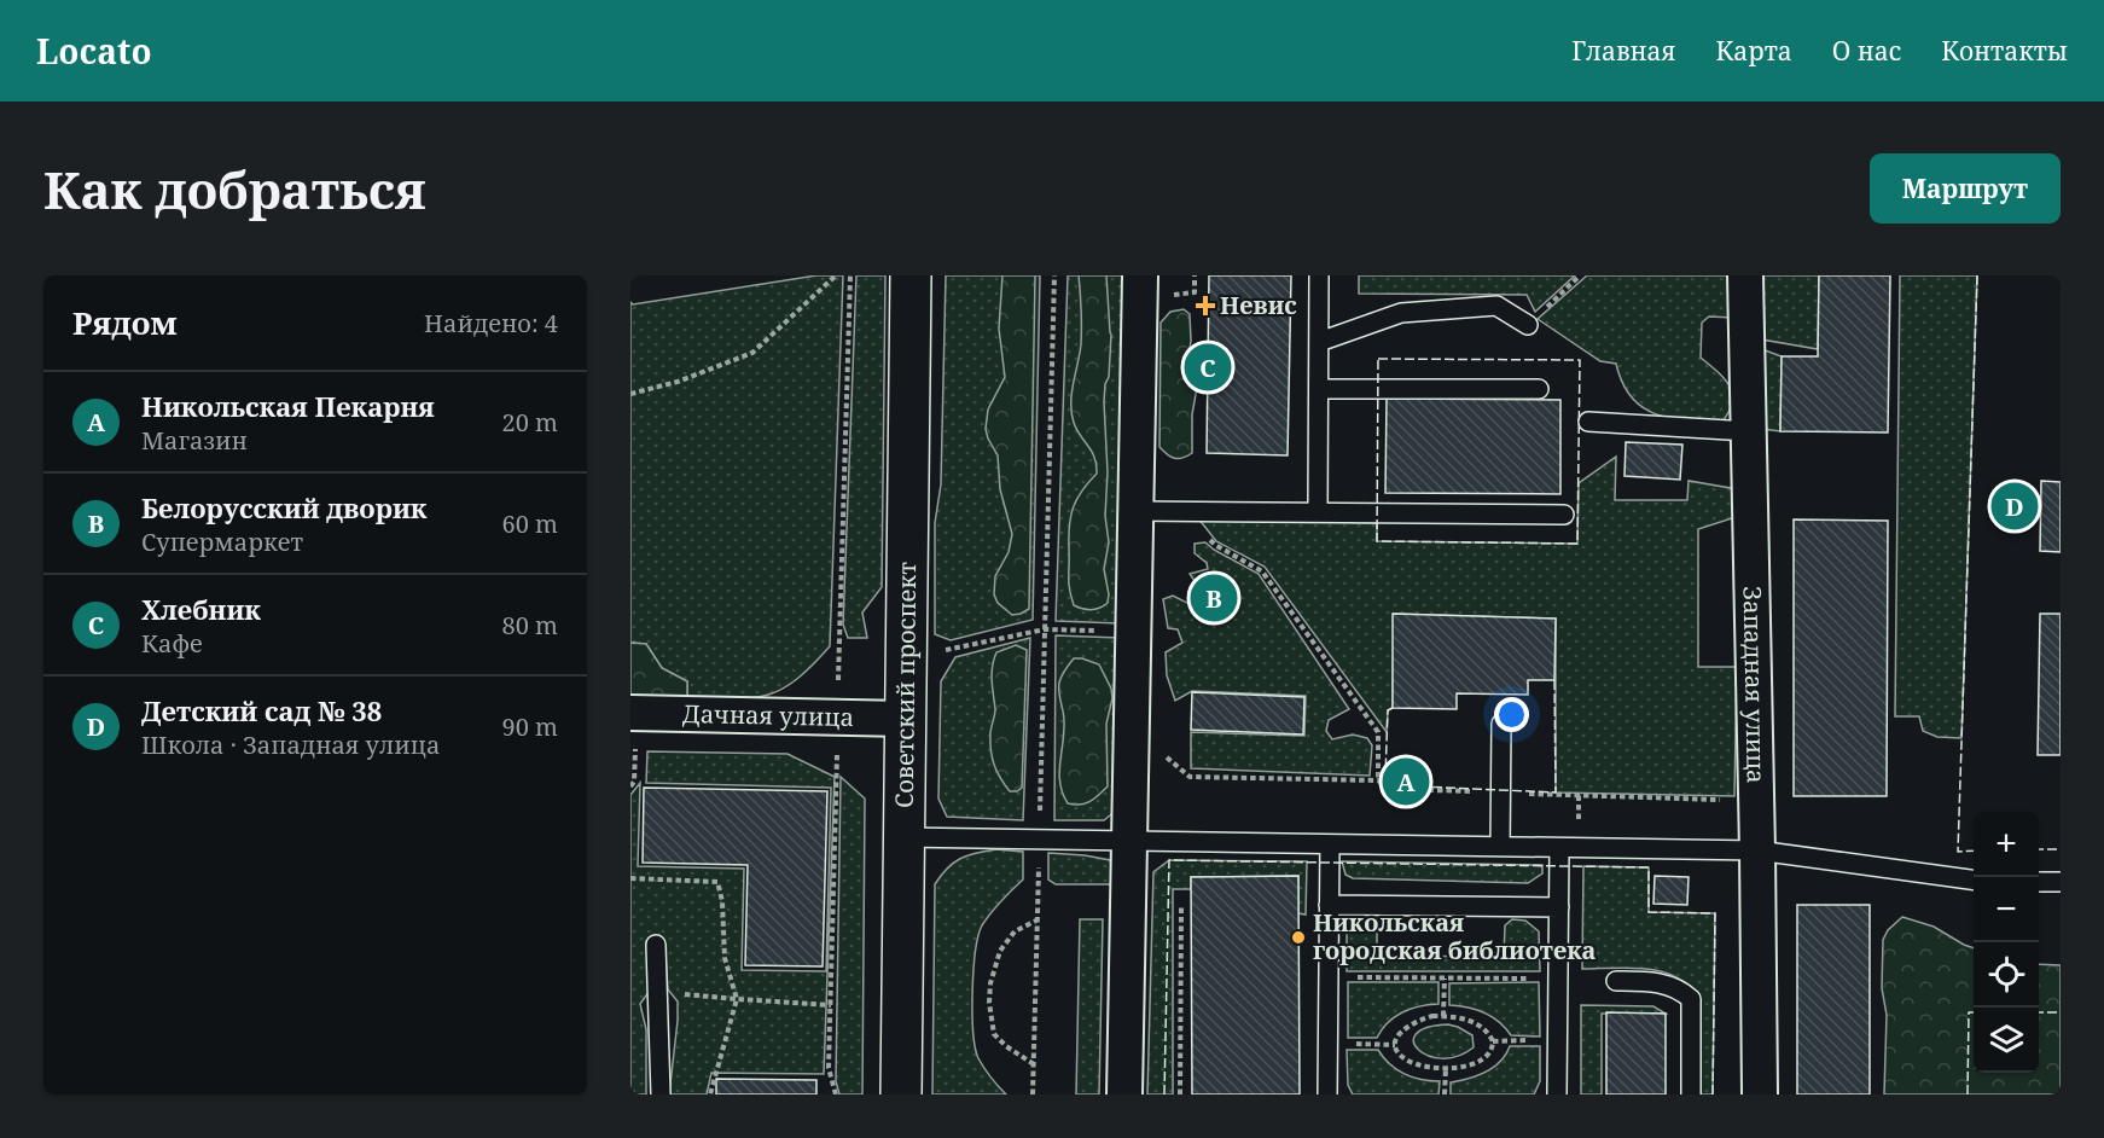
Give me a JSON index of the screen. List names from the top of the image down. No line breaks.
{"streets":{"main road":["Советский проспект"],"street":["Западная улица","Дачная улица"]},"crossings":[["Советский проспект","Дачная улица"]],"places":{"health":["Невис"],"other":["Никольская городская библиотека"]},"page":{"header":"Locato","nav":["Главная","Карта","О нас","Контакты"],"buttons":"Маршрут","title":"Как добраться","heading":["Рядом","Найдено: 4"],"pins":["C","D","B","A"],"list":[{"mark":"A","name":"Никольская Пекарня","note":"Магазин","value":"20 m"},{"mark":"B","name":"Белорусский дворик","note":"Супермаркет","value":"60 m"},{"mark":"C","name":"Хлебник","note":"Кафе","value":"80 m"},{"mark":"D","name":"Детский сад № 38","note":"Школа · Западная улица","value":"90 m"}],"map_buttons":["+","−"]}}
